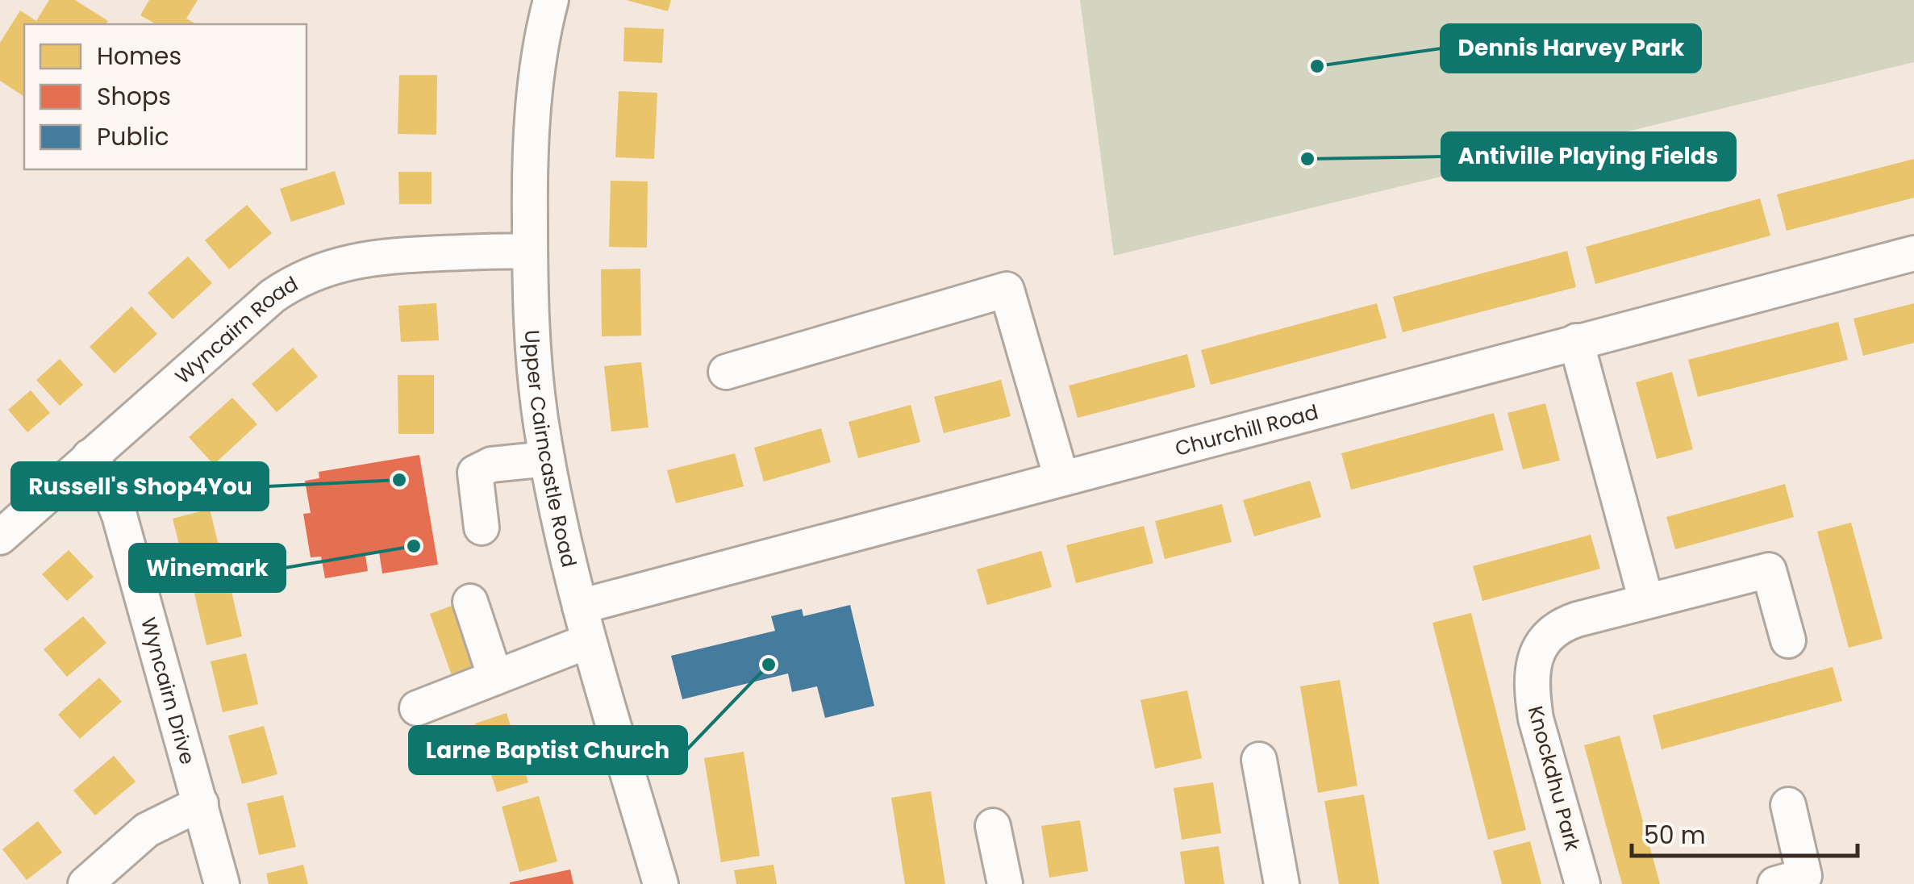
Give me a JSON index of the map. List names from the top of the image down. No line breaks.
{"streets":{"street":["Wyncairn Road","Churchill Road","Upper Cairncastle Road","Wyncairn Drive","Knockdhu Park"]},"crossings":[["Wyncairn Road","Upper Cairncastle Road"],["Wyncairn Road","Wyncairn Drive"],["Churchill Road","Upper Cairncastle Road"]],"places":["Dennis Harvey Park","Antiville Playing Fields","Russell's Shop4You","Winemark","Larne Baptist Church"],"legend":["Homes","Shops","Public"],"scale_bar":"50 m"}
